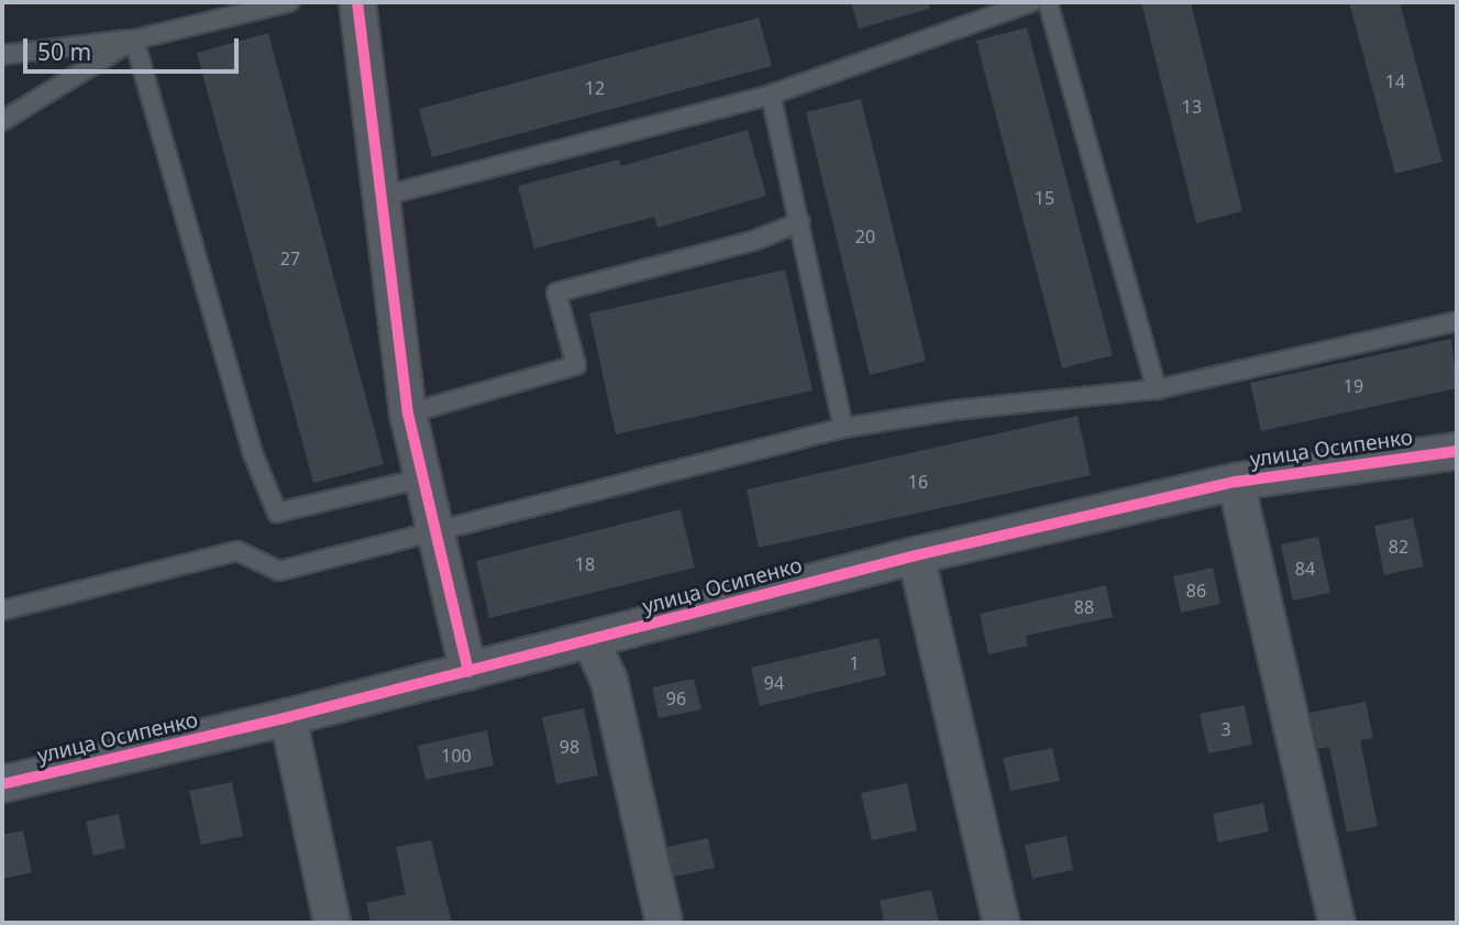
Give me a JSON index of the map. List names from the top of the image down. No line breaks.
{"streets":{"street":["улица Осипенко"]},"house_numbers":["14","12","13","15","20","27","19","16","82","18","84","86","88","1","94","96","3","98","100"],"scale_bar":"50 m"}
